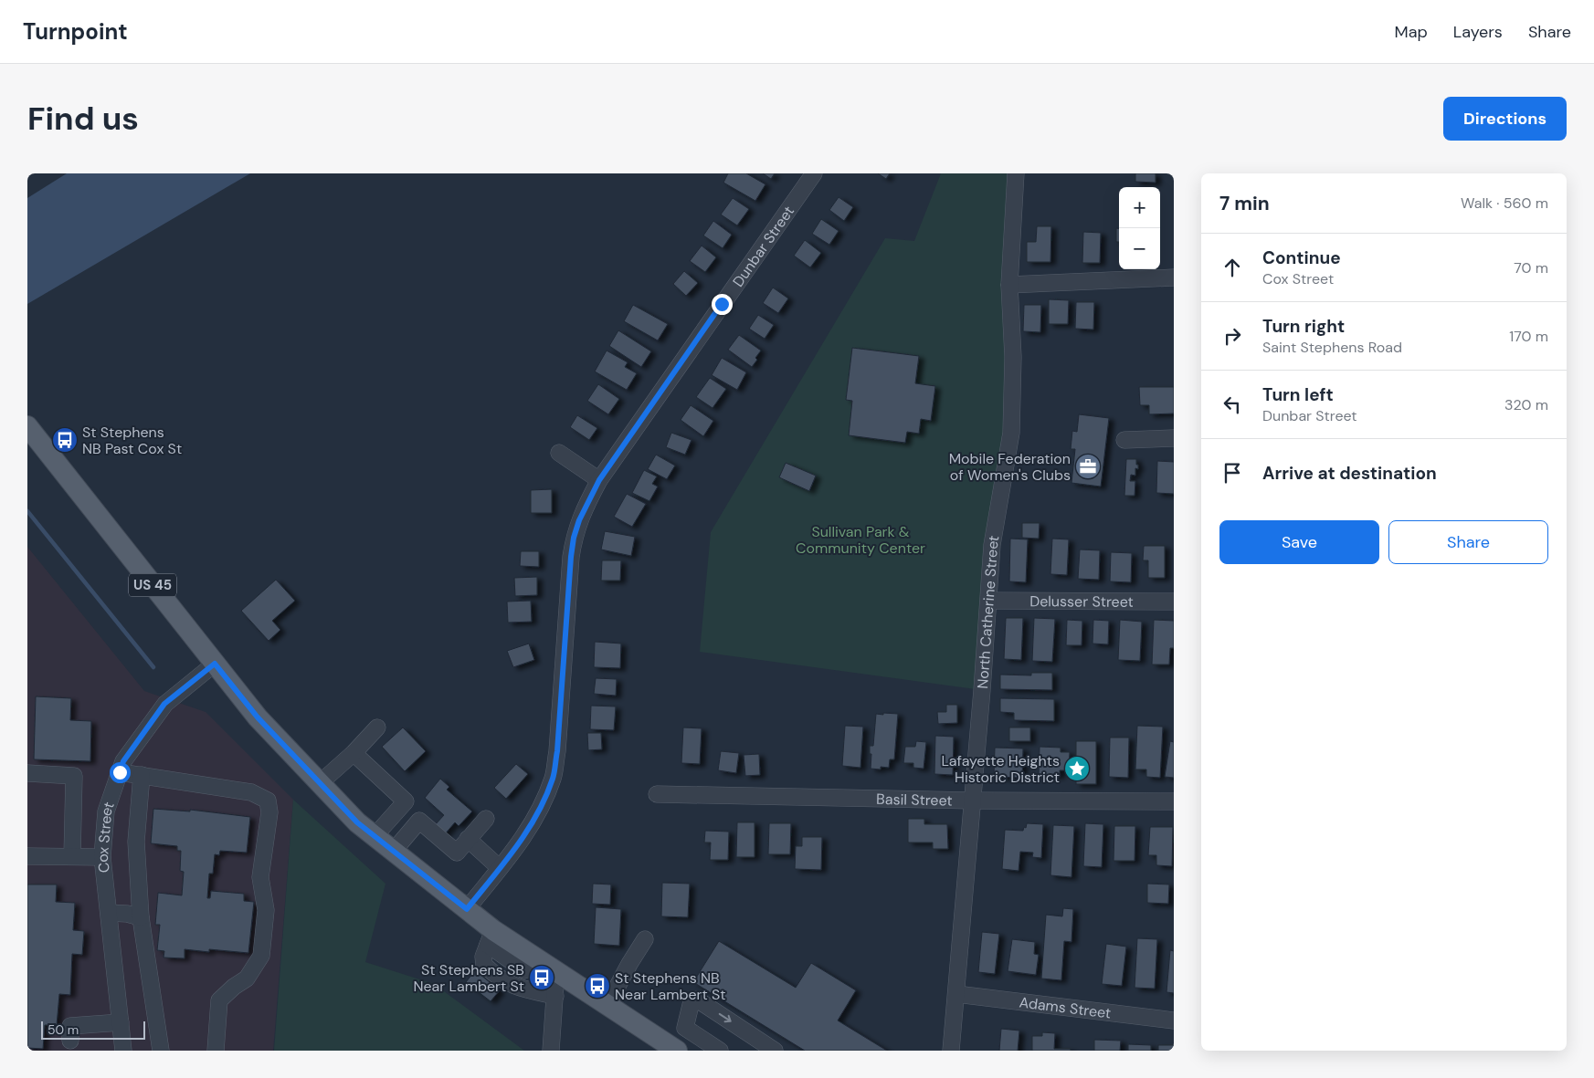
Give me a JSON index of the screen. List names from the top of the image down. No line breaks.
{"streets":{"main road":["US 45"],"street":["Dunbar Street","Delusser Street","North Catherine Street","Basil Street","Cox Street","Adams Street"]},"crossings":[["Dunbar Street","US 45"],["US 45","Cox Street"],["Delusser Street","North Catherine Street"],["North Catherine Street","Basil Street"],["North Catherine Street","Adams Street"]],"parks":["Sullivan Park & Community Center"],"places":{"bus stop":["St Stephens NB Past Cox St","St Stephens SB Near Lambert St","St Stephens NB Near Lambert St"],"office":["Mobile Federation of Women's Clubs"],"place":["Lafayette Heights Historic District"]},"scale_bar":"50 m","page":{"header":"Turnpoint","nav":["Map","Layers","Share"],"buttons":["Directions",["Save","Share"]],"title":"Find us","heading":["7 min","Walk · 560 m"],"map_buttons":["+","−"],"list":[["Continue","Cox Street","70 m"],["Turn right","Saint Stephens Road","170 m"],["Turn left","Dunbar Street","320 m"],"Arrive at destination"],"scale":"50 m"}}
